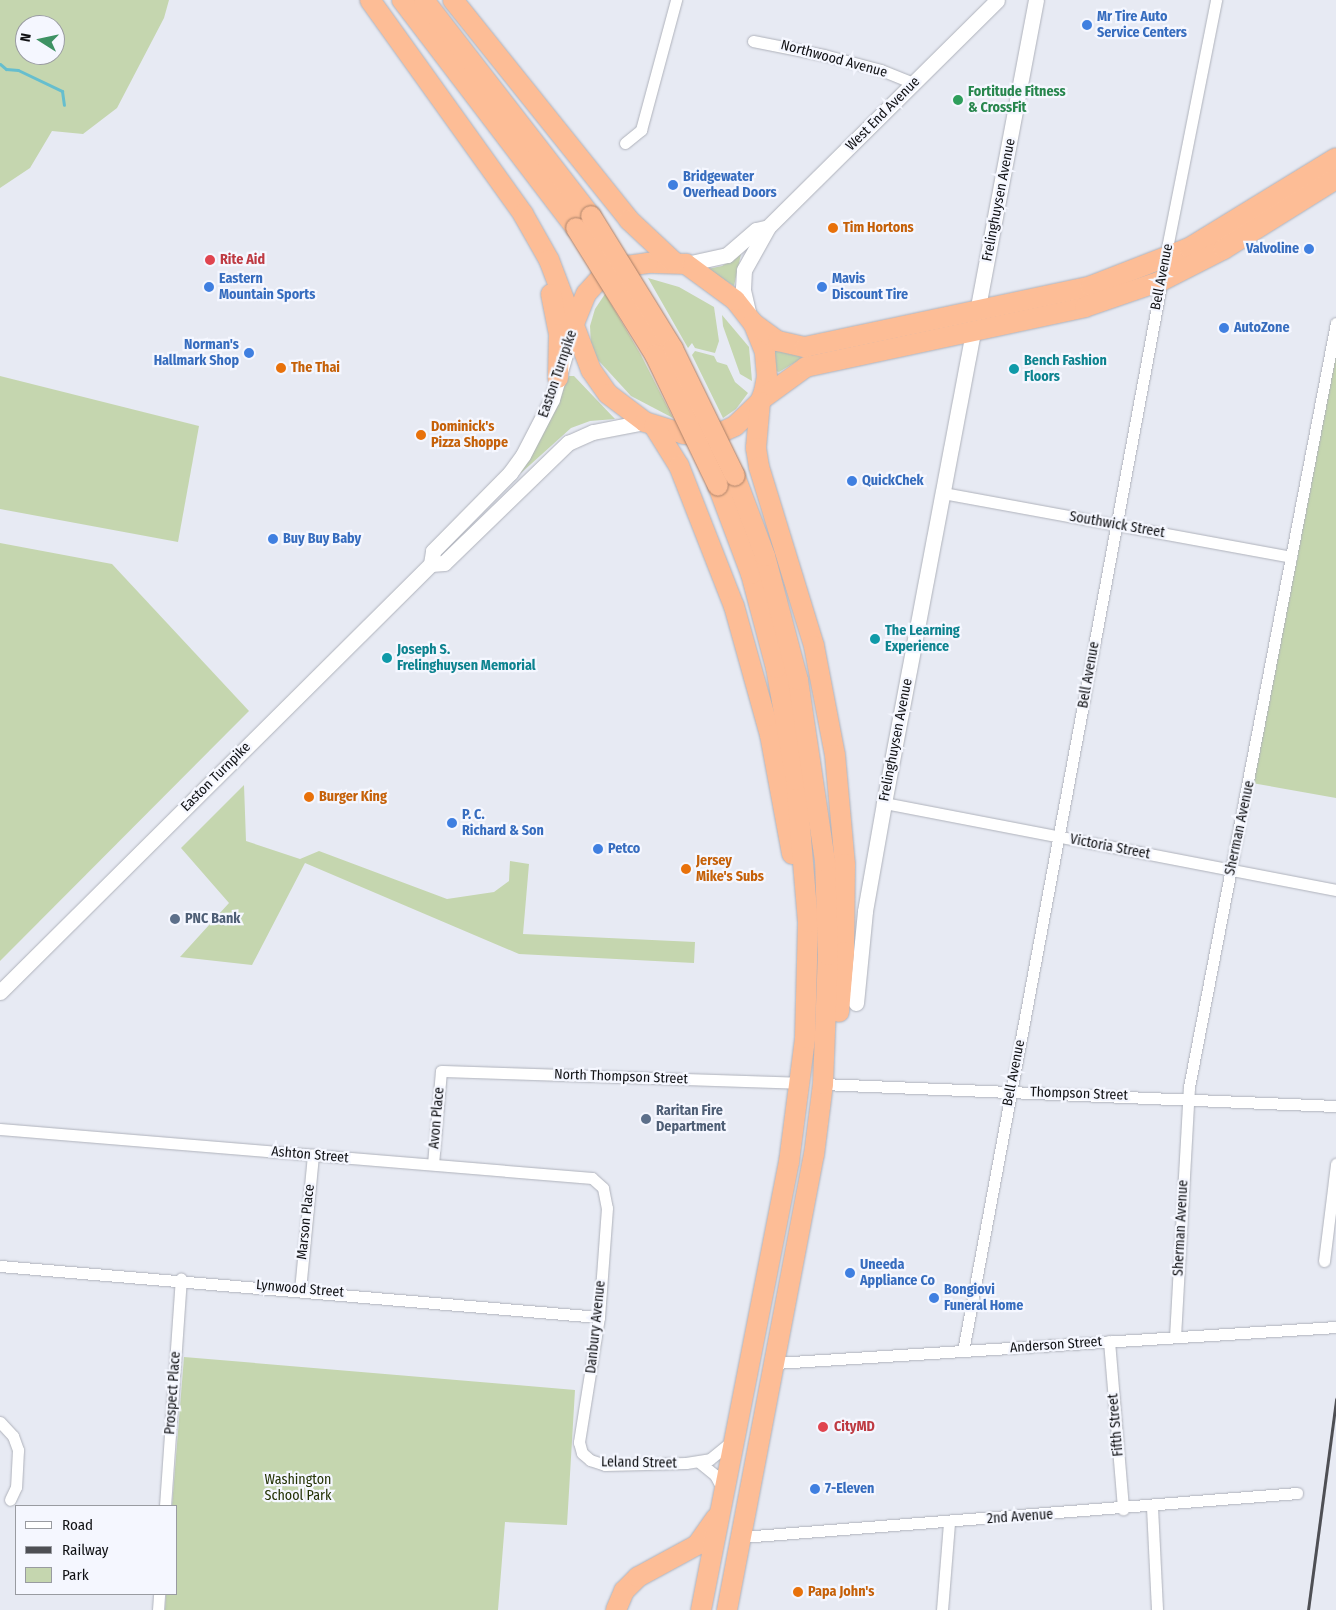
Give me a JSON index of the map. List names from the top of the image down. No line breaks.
{"streets":{"street":["Northwood Avenue","West End Avenue","Frelinghuysen Avenue","Bell Avenue","Easton Turnpike","Southwick Street","Sherman Avenue","Victoria Street","North Thompson Street","Thompson Street","Avon Place","Ashton Street","Marson Place","Lynwood Street","Danbury Avenue","Anderson Street","Prospect Place","Fifth Street","Leland Street","2nd Avenue"]},"crossings":[["Northwood Avenue","West End Avenue"],["Frelinghuysen Avenue","Southwick Street"],["Frelinghuysen Avenue","Victoria Street"],["Bell Avenue","Southwick Street"],["Bell Avenue","Victoria Street"],["Bell Avenue","Thompson Street"],["Bell Avenue","Anderson Street"],["Southwick Street","Sherman Avenue"],["Sherman Avenue","Victoria Street"],["Sherman Avenue","Thompson Street"],["Sherman Avenue","Anderson Street"],["North Thompson Street","Avon Place"],["Avon Place","Ashton Street"],["Ashton Street","Marson Place"],["Ashton Street","Danbury Avenue"],["Marson Place","Lynwood Street"],["Lynwood Street","Danbury Avenue"],["Lynwood Street","Prospect Place"],["Danbury Avenue","Leland Street"],["Anderson Street","Fifth Street"],["Fifth Street","2nd Avenue"]],"parks":["Washington School Park"],"places":["Mr Tire Auto Service Centers","Fortitude Fitness & CrossFit","Bridgewater Overhead Doors","Tim Hortons","Valvoline","Rite Aid","Eastern Mountain Sports","Mavis Discount Tire","AutoZone","Norman's Hallmark Shop","The Thai","Bench Fashion Floors","Dominick's Pizza Shoppe","QuickChek","Buy Buy Baby","The Learning Experience","Joseph S. Frelinghuysen Memorial","Burger King","P. C. Richard & Son","Petco","Jersey Mike's Subs","PNC Bank","Raritan Fire Department","Uneeda Appliance Co","Bongiovi Funeral Home","CityMD","7-Eleven","Papa John's"],"legend":["Road","Railway","Park"],"north":"left"}
